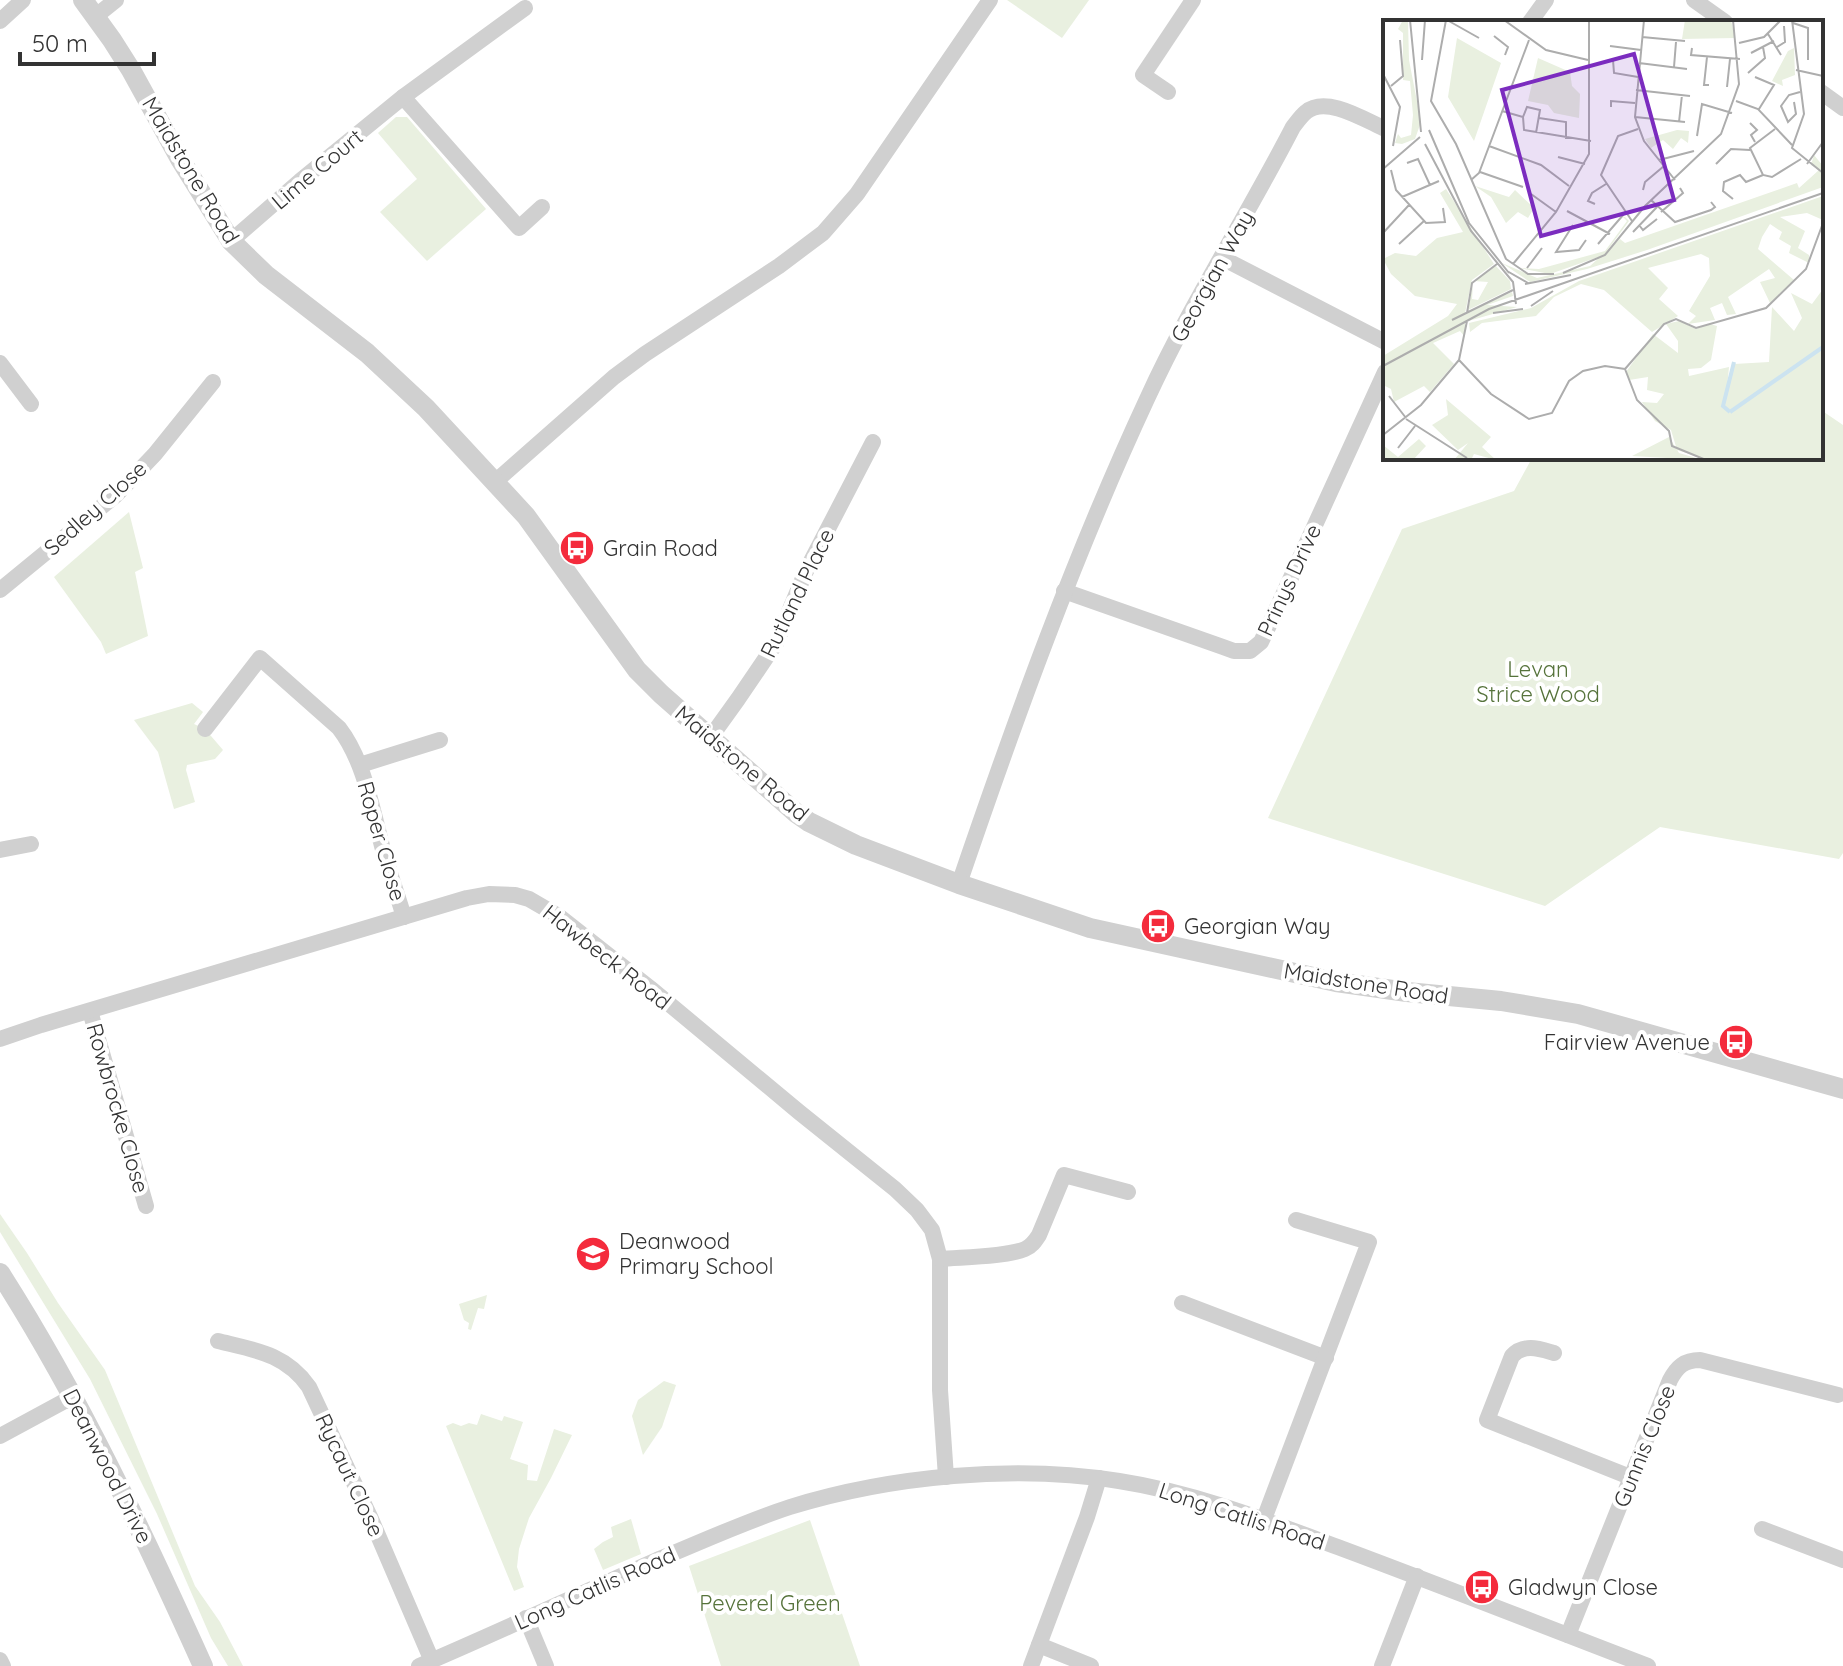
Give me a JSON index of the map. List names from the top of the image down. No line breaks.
{"streets":{"street":["Lime Court","Maidstone Road","Georgian Way","Sedley Close","Prinys Drive","Rutland Place","Roper Close","Hawbeck Road","Rowbrocke Close","Gunnis Close","Deanwood Drive","Rycaut Close","Long Catlis Road"]},"crossings":[["Lime Court","Maidstone Road"],["Maidstone Road","Georgian Way"],["Maidstone Road","Rutland Place"],["Georgian Way","Prinys Drive"],["Roper Close","Hawbeck Road"],["Hawbeck Road","Rowbrocke Close"],["Hawbeck Road","Long Catlis Road"],["Gunnis Close","Long Catlis Road"],["Rycaut Close","Long Catlis Road"]],"parks":["Levan Strice Wood","Peverel Green"],"places":{"bus stop":["Grain Road","Georgian Way","Fairview Avenue","Gladwyn Close"],"school or university":["Deanwood Primary School"]},"scale_bar":"50 m"}
